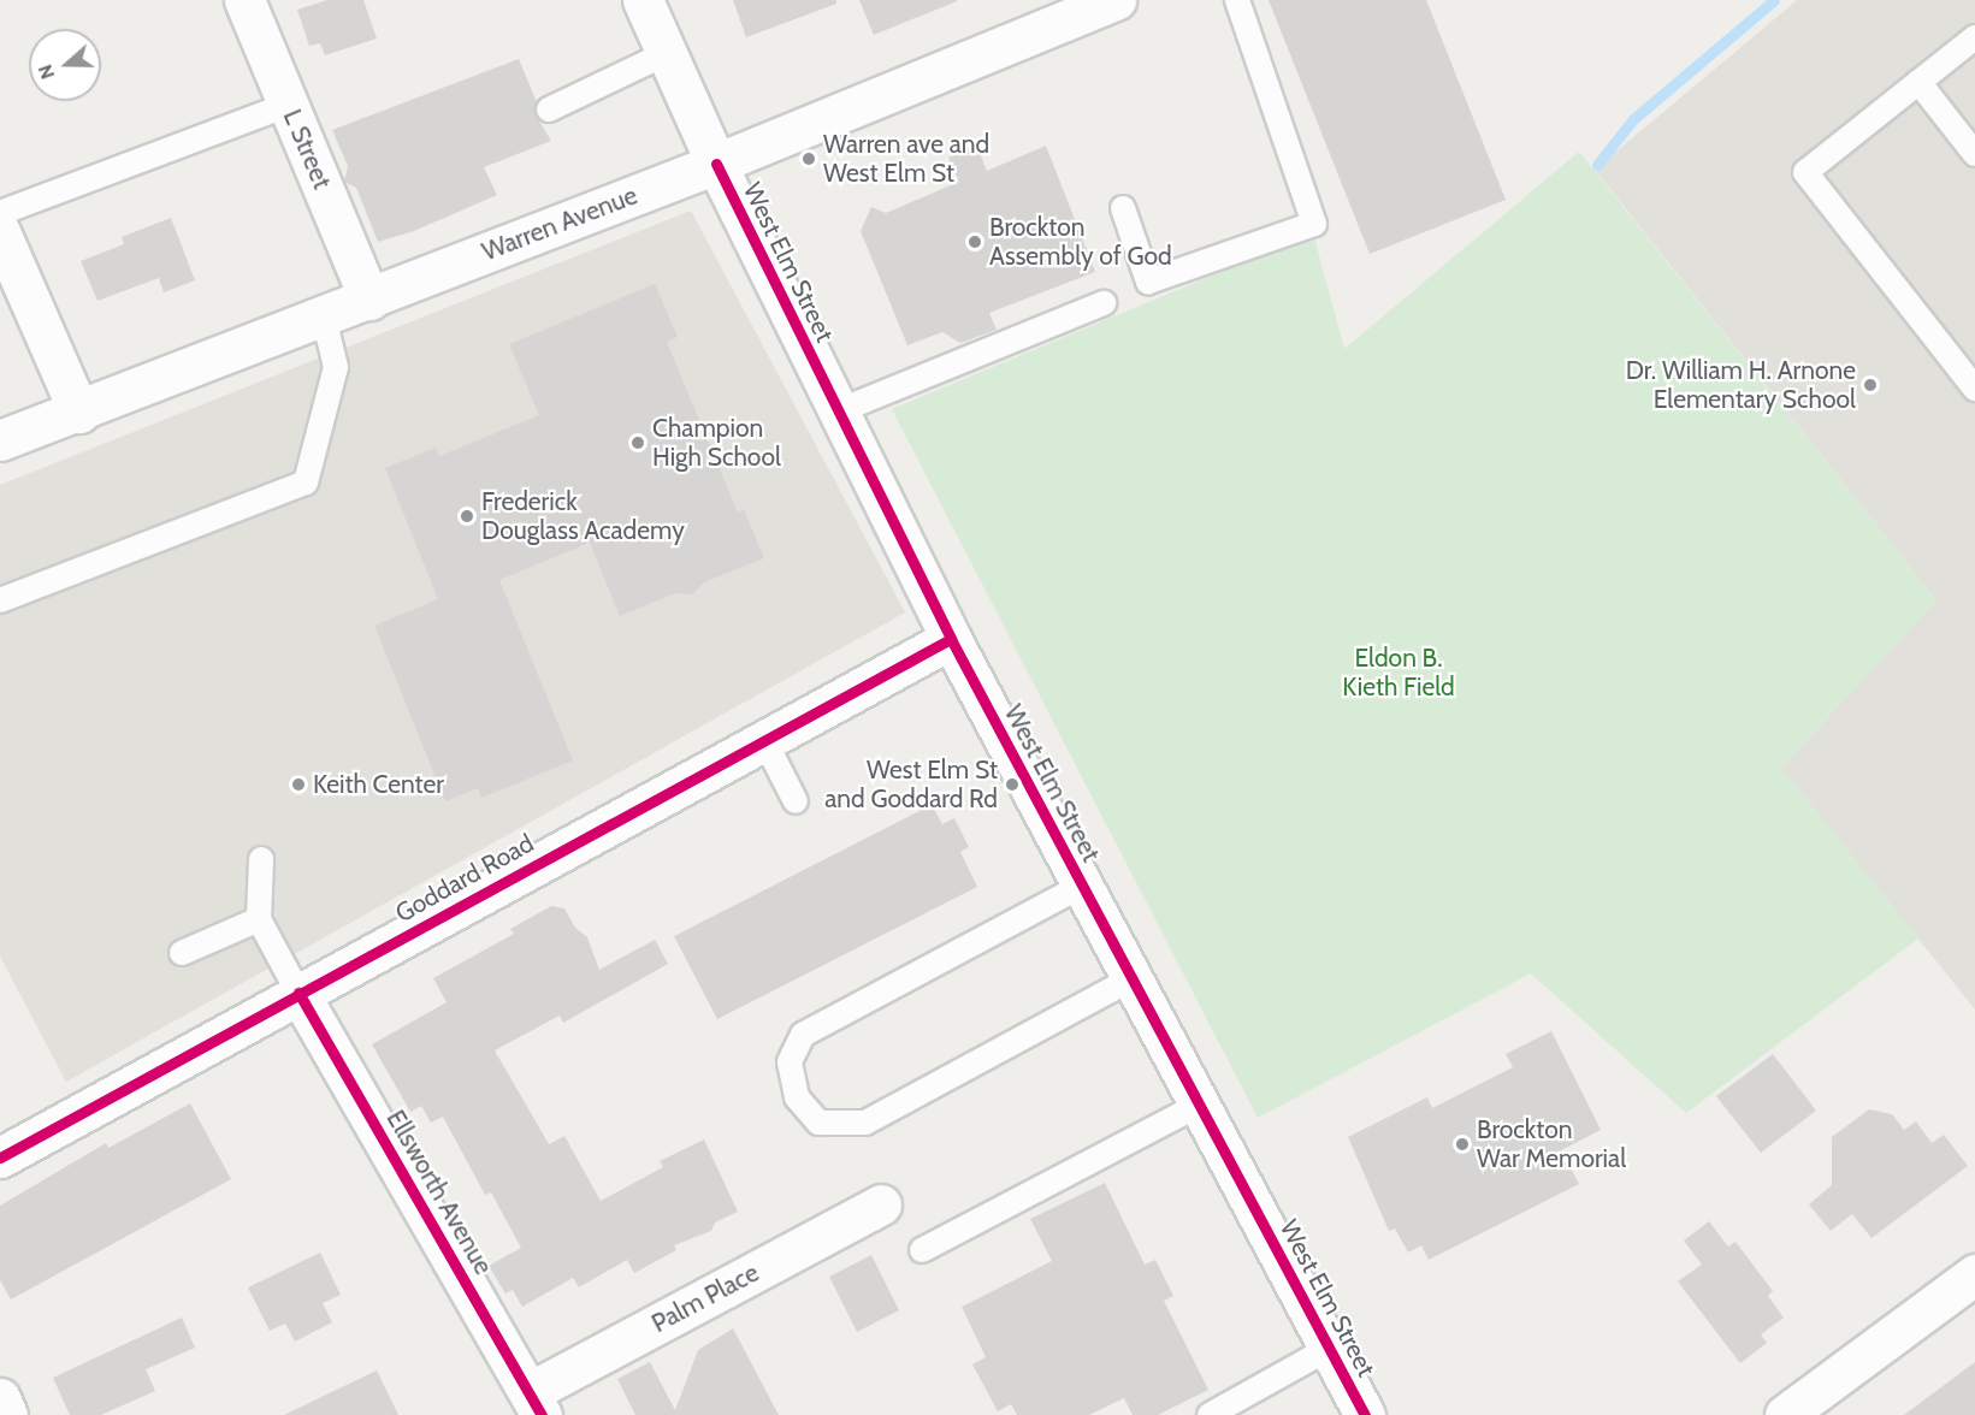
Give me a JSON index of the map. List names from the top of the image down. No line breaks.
{"streets":{"street":["L Street","Warren Avenue","West Elm Street","Goddard Road","Ellsworth Avenue","Palm Place"]},"crossings":[["L Street","Warren Avenue"],["Warren Avenue","West Elm Street"],["West Elm Street","Goddard Road"],["Goddard Road","Ellsworth Avenue"],["Ellsworth Avenue","Palm Place"]],"parks":["Eldon B. Kieth Field"],"places":["Warren ave and West Elm St","Brockton Assembly of God","Dr. William H. Arnone Elementary School","Champion High School","Frederick Douglass Academy","Keith Center","West Elm St and Goddard Rd","Brockton War Memorial"],"north":"left"}
